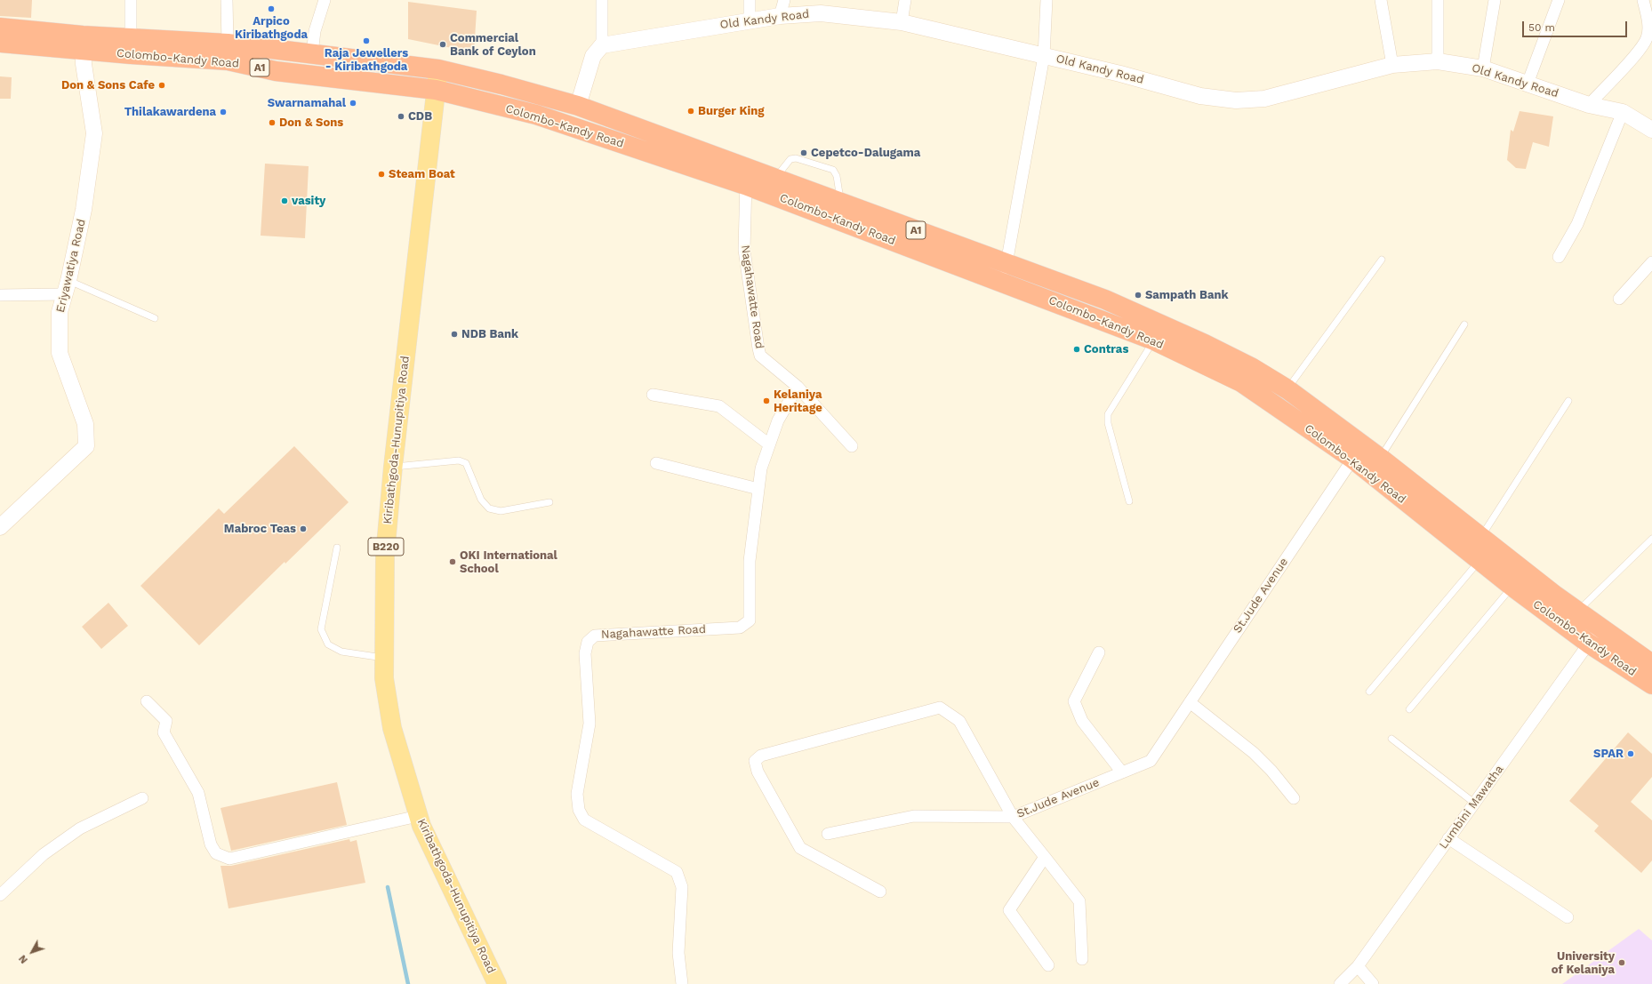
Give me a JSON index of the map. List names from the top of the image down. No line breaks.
{"streets":{"highway":["Colombo-Kandy Road","A1"],"main road":["Kiribathgoda-Hunupitiya Road","B220"],"street":["Old Kandy Road","Eriyawatiya Road","Nagahawatte Road","St.Jude Avenue","Lumbini Mawatha"]},"crossings":[["Colombo-Kandy Road","Eriyawatiya Road"],["Colombo-Kandy Road","Nagahawatte Road"],["Colombo-Kandy Road","Kiribathgoda-Hunupitiya Road"],["Colombo-Kandy Road","St.Jude Avenue"],["Colombo-Kandy Road","Lumbini Mawatha"]],"places":["Arpico Kiribathgoda","Raja Jewellers - Kiribathgoda","Commercial Bank of Ceylon","Don & Sons Cafe","Swarnamahal","Burger King","Thilakawardena","CDB","Don & Sons","Cepetco-Dalugama","Steam Boat","vasity","Sampath Bank","NDB Bank","Contras","Kelaniya Heritage","Mabroc Teas","OKI International School","SPAR","University of Kelaniya"],"scale_bar":"50 m","north":"bottom left"}
